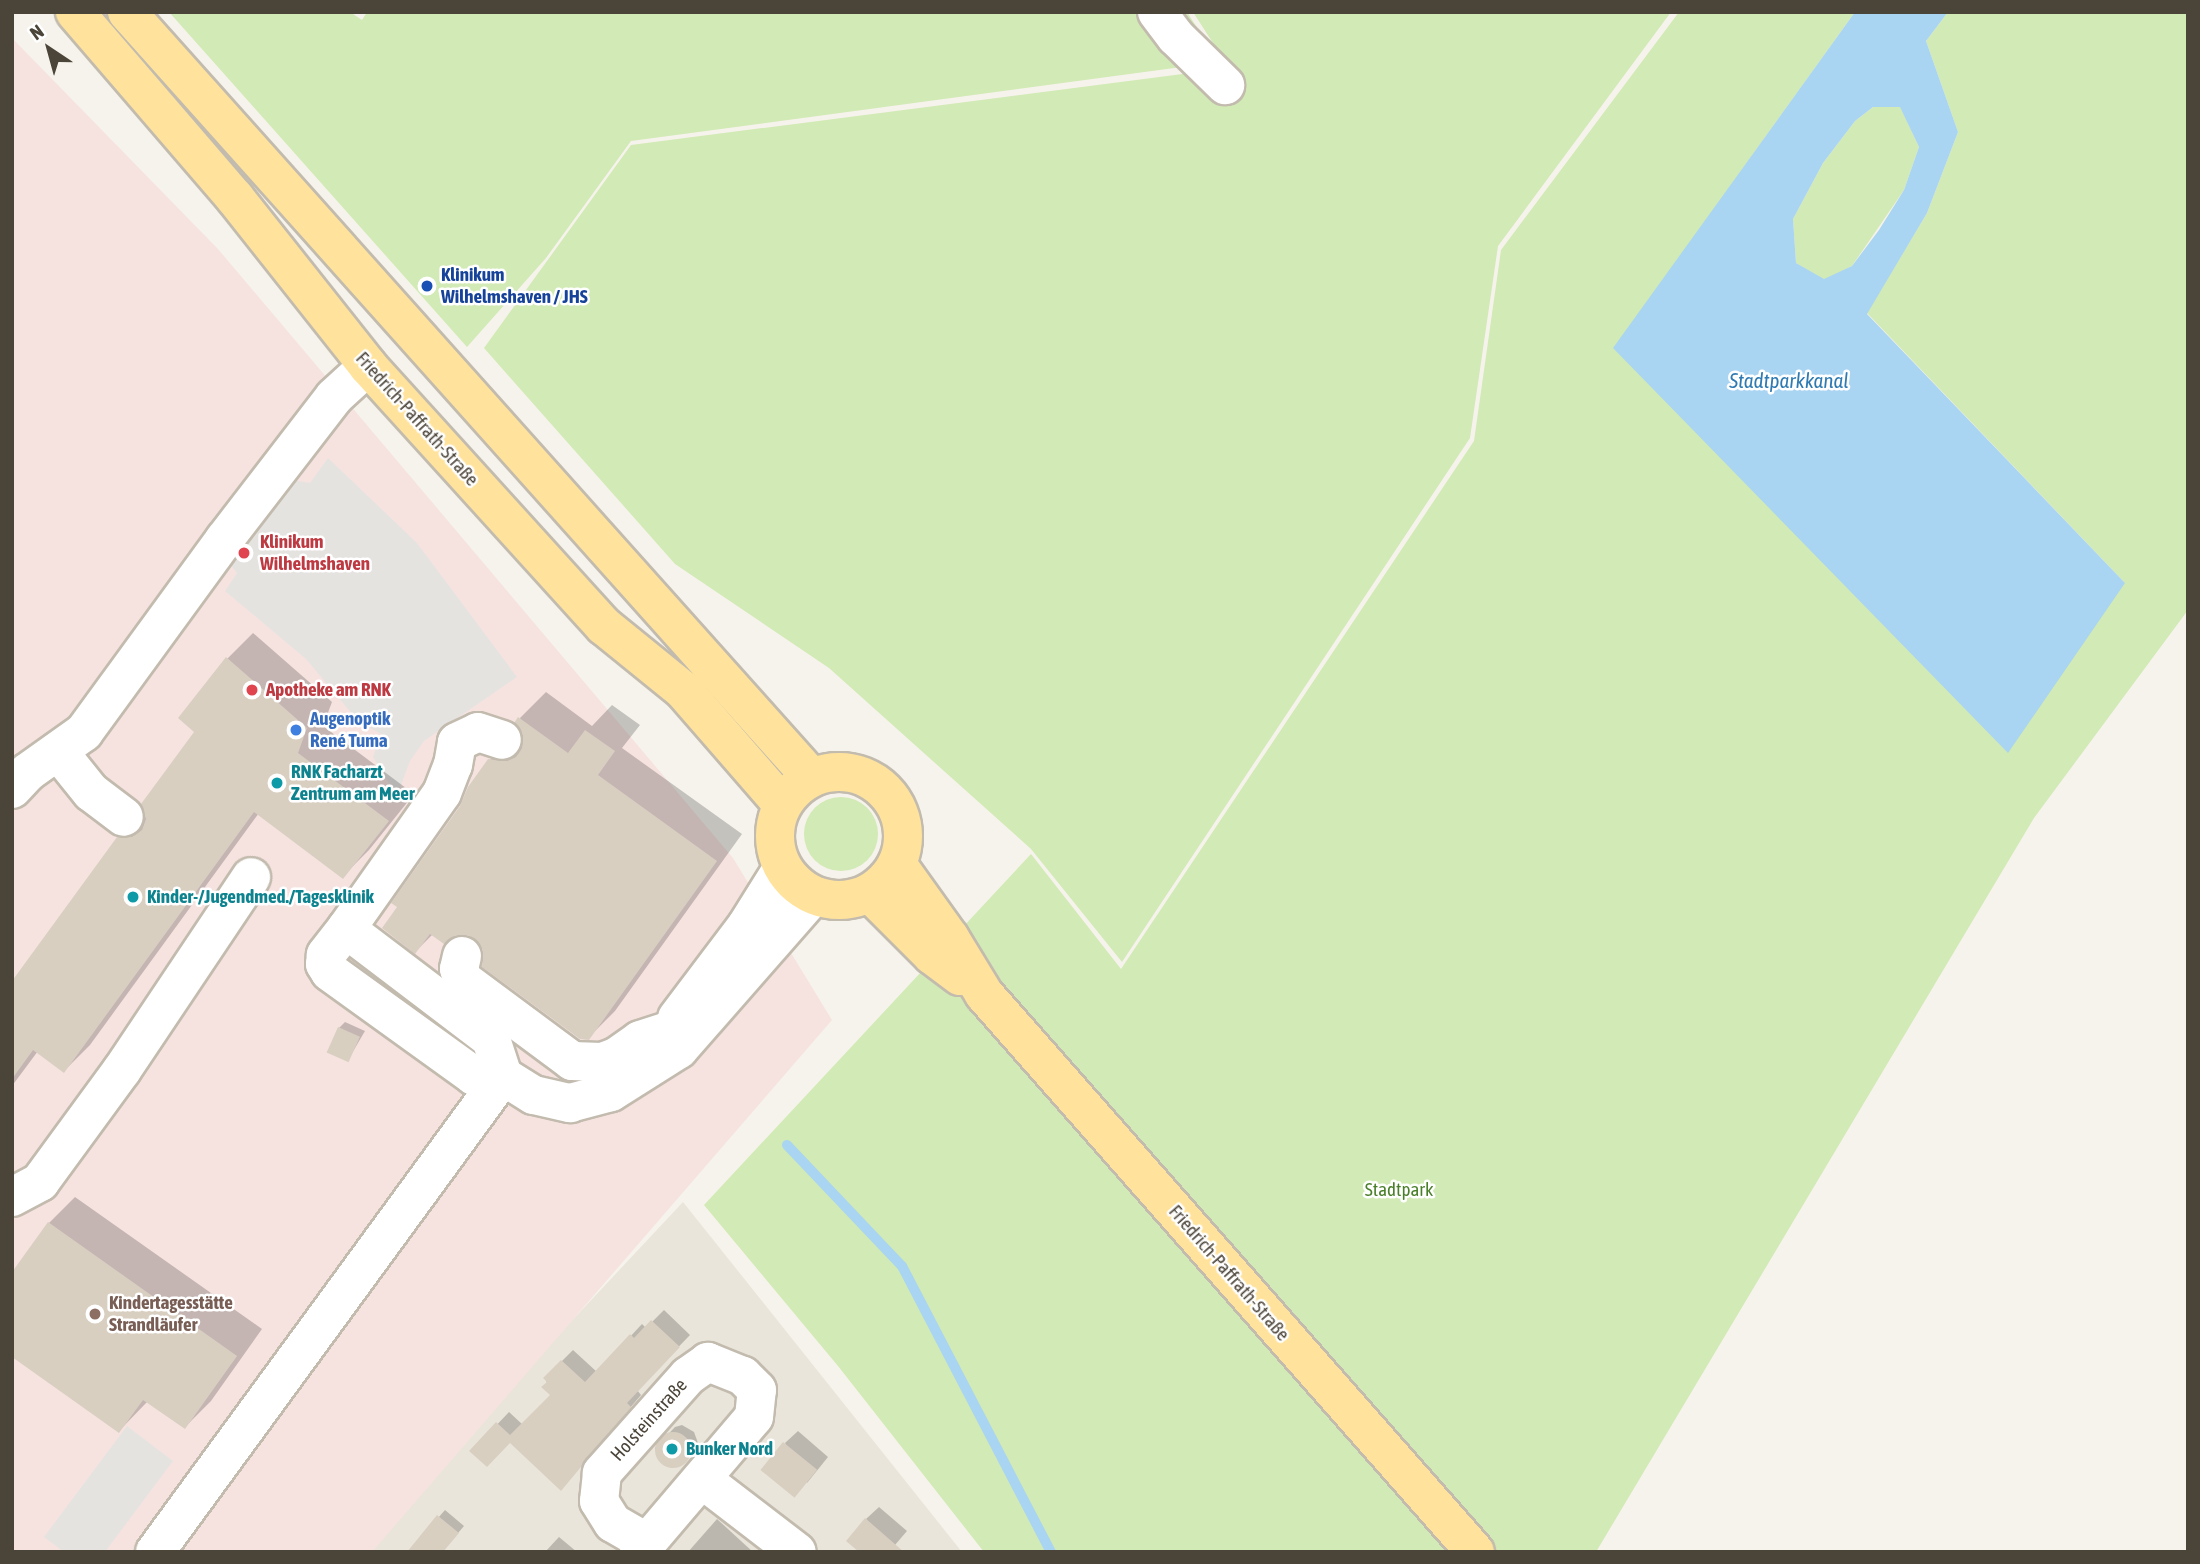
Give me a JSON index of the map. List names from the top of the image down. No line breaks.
{"streets":{"main road":["Friedrich-Paffrath-Straße"],"street":["Holsteinstraße"]},"water":["Stadtparkkanal"],"parks":["Stadtpark"],"places":["Klinikum Wilhelmshaven / JHS","Klinikum Wilhelmshaven","Apotheke am RNK","Augenoptik René Tuma","RNK Facharzt Zentrum am Meer","Kinder-/Jugendmed./Tagesklinik","Kindertagesstätte Strandläufer","Bunker Nord"],"north":"top left"}
